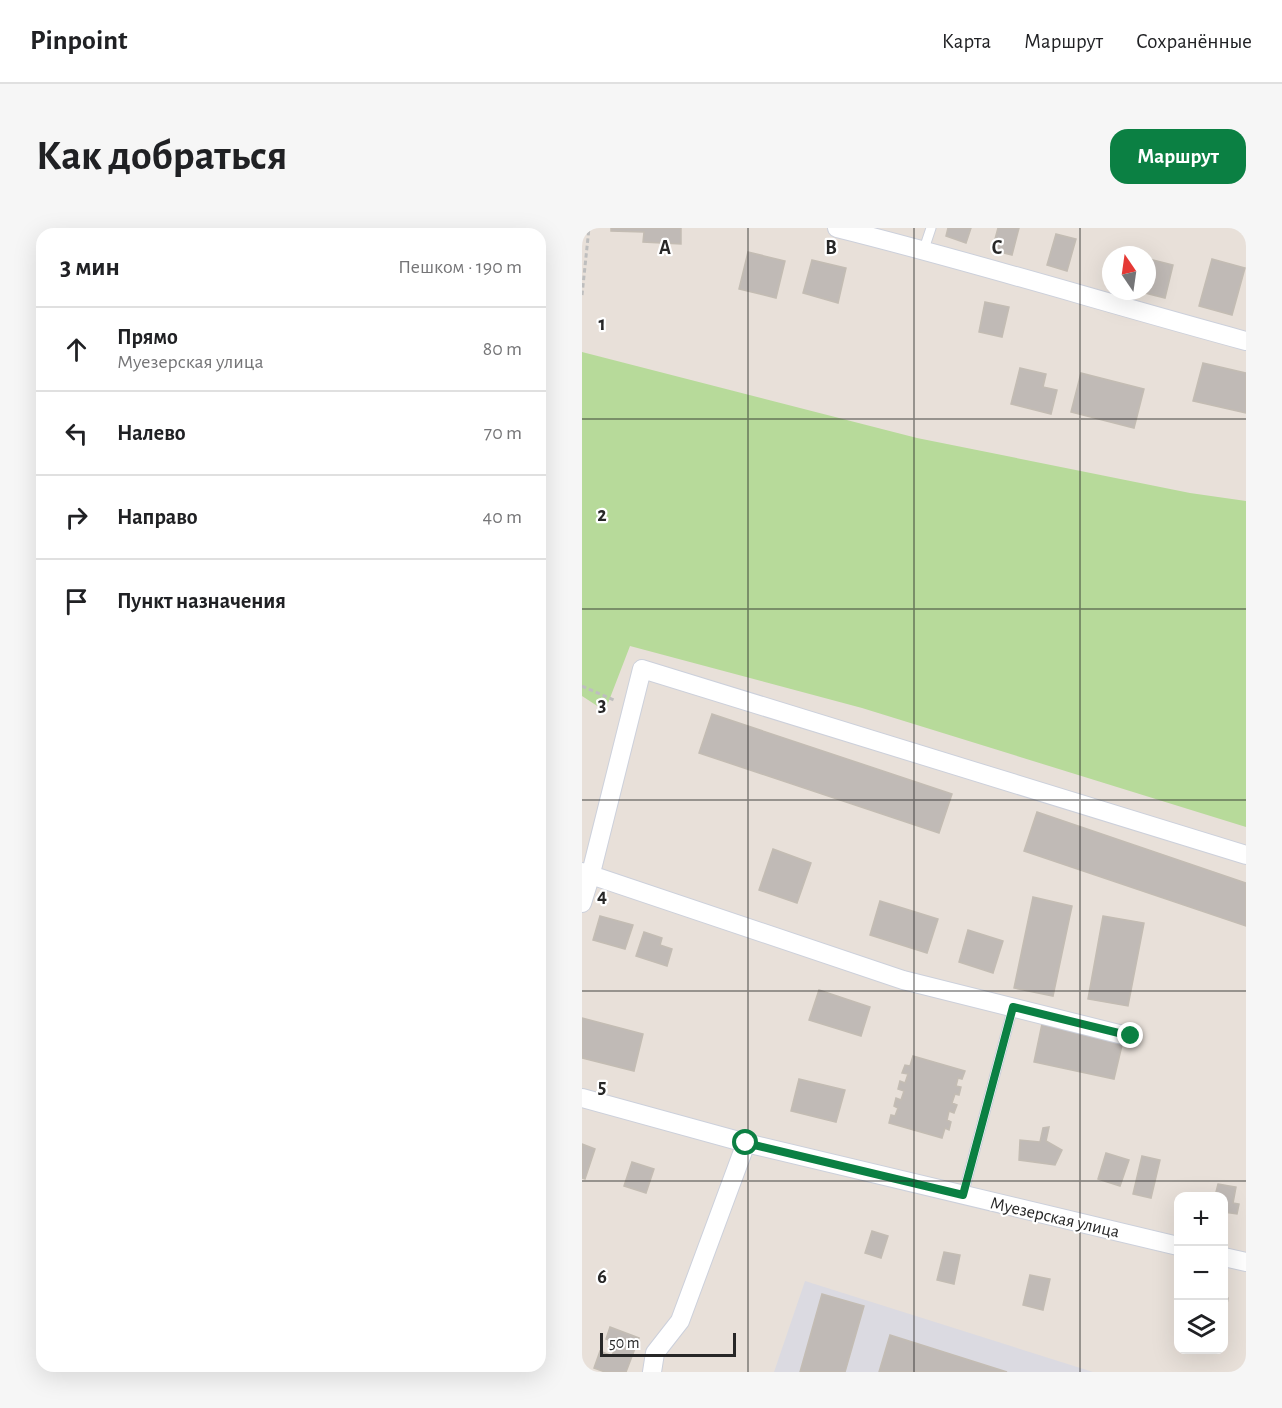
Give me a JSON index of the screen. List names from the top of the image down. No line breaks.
{"streets":{"street":["Муезерская улица"]},"scale_bar":"50 m","north":"top","page":{"header":"Pinpoint","nav":["Карта","Маршрут","Сохранённые"],"buttons":"Маршрут","title":"Как добраться","heading":["3 мин","Пешком · 190 m"],"list":[["Прямо","Муезерская улица","80 m"],["Налево","70 m"],["Направо","40 m"],"Пункт назначения"],"map_buttons":["+","−"],"scale":"50 m"},"grid":{"columns":["A","B","C"],"rows":["1","2","3","4","5","6"]}}
